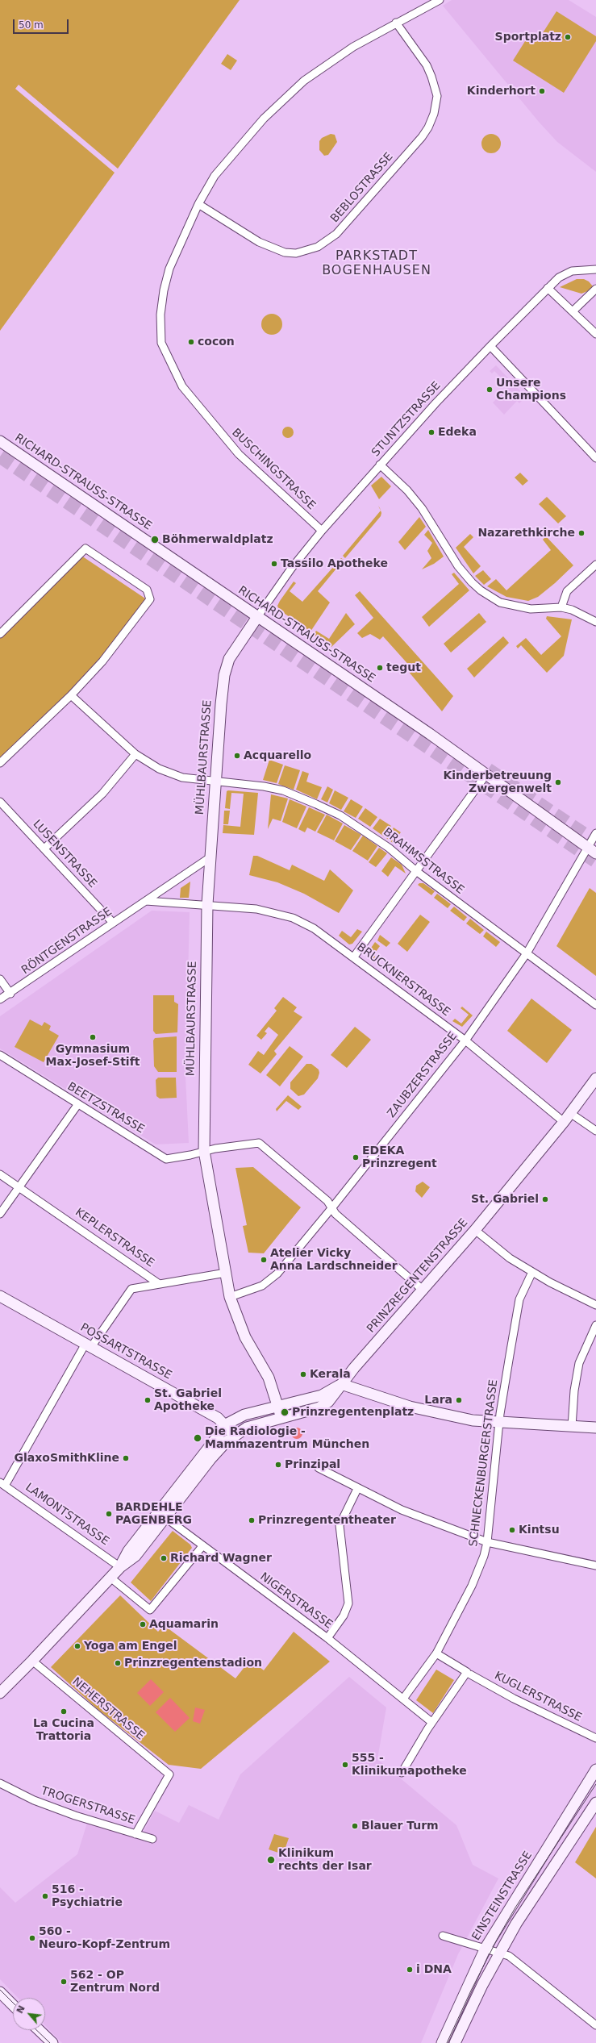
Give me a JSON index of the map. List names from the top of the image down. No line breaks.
{"streets":{"main road":["RICHARD-STRAUSS-STRASSE","MÜHLBAURSTRASSE","PRINZREGENTENSTRASSE","POSSARTSTRASSE","EINSTEINSTRASSE"],"street":["BEBLOSTRASSE","STUNTZSTRASSE","BUSCHINGSTRASSE","LUSENSTRASSE","BRAHMSSTRASSE","RÖNTGENSTRASSE","BRUCKNERSTRASSE","ZAUBZERSTRASSE","BEETZSTRASSE","KEPLERSTRASSE","SCHNECKENBURGERSTRASSE","LAMONTSTRASSE","NIGERSTRASSE","KUGLERSTRASSE","NEHERSTRASSE","TROGERSTRASSE"]},"crossings":[["BEBLOSTRASSE","BUSCHINGSTRASSE"],["STUNTZSTRASSE","BUSCHINGSTRASSE"],["STUNTZSTRASSE","RICHARD-STRAUSS-STRASSE"],["STUNTZSTRASSE","MÜHLBAURSTRASSE"],["RICHARD-STRAUSS-STRASSE","MÜHLBAURSTRASSE"],["RICHARD-STRAUSS-STRASSE","ZAUBZERSTRASSE"],["MÜHLBAURSTRASSE","BRAHMSSTRASSE"],["MÜHLBAURSTRASSE","RÖNTGENSTRASSE"],["MÜHLBAURSTRASSE","BRUCKNERSTRASSE"],["MÜHLBAURSTRASSE","ZAUBZERSTRASSE"],["MÜHLBAURSTRASSE","BEETZSTRASSE"],["MÜHLBAURSTRASSE","KEPLERSTRASSE"],["MÜHLBAURSTRASSE","PRINZREGENTENSTRASSE"],["LUSENSTRASSE","RÖNTGENSTRASSE"],["BRAHMSSTRASSE","ZAUBZERSTRASSE"],["BRUCKNERSTRASSE","ZAUBZERSTRASSE"],["BRUCKNERSTRASSE","PRINZREGENTENSTRASSE"],["ZAUBZERSTRASSE","BEETZSTRASSE"],["BEETZSTRASSE","PRINZREGENTENSTRASSE"],["PRINZREGENTENSTRASSE","POSSARTSTRASSE"],["PRINZREGENTENSTRASSE","LAMONTSTRASSE"],["PRINZREGENTENSTRASSE","NIGERSTRASSE"],["PRINZREGENTENSTRASSE","NEHERSTRASSE"],["SCHNECKENBURGERSTRASSE","NIGERSTRASSE"],["SCHNECKENBURGERSTRASSE","KUGLERSTRASSE"],["NEHERSTRASSE","TROGERSTRASSE"]],"districts":["PARKSTADT BOGENHAUSEN"],"places":["Sportplatz","Kinderhort","cocon","Unsere Champions","Edeka","Nazarethkirche","Böhmerwaldplatz","Tassilo Apotheke","tegut","Acquarello","Kinderbetreuung Zwergenwelt","Gymnasium Max-Josef-Stift","EDEKA Prinzregent","St. Gabriel","Atelier Vicky Anna Lardschneider","Kerala","St. Gabriel Apotheke","Lara","Prinzregentenplatz","Die Radiologie - Mammazentrum München","GlaxoSmithKline","Prinzipal","BARDEHLE PAGENBERG","Prinzregententheater","Kintsu","Richard Wagner","Aquamarin","Yoga am Engel","Prinzregentenstadion","La Cucina Trattoria","555 - Klinikumapotheke","Blauer Turm","Klinikum rechts der Isar","516 - Psychiatrie","560 - Neuro-Kopf-Zentrum","i DNA","562 - OP Zentrum Nord"],"scale_bar":"50 m","north":"top left"}
